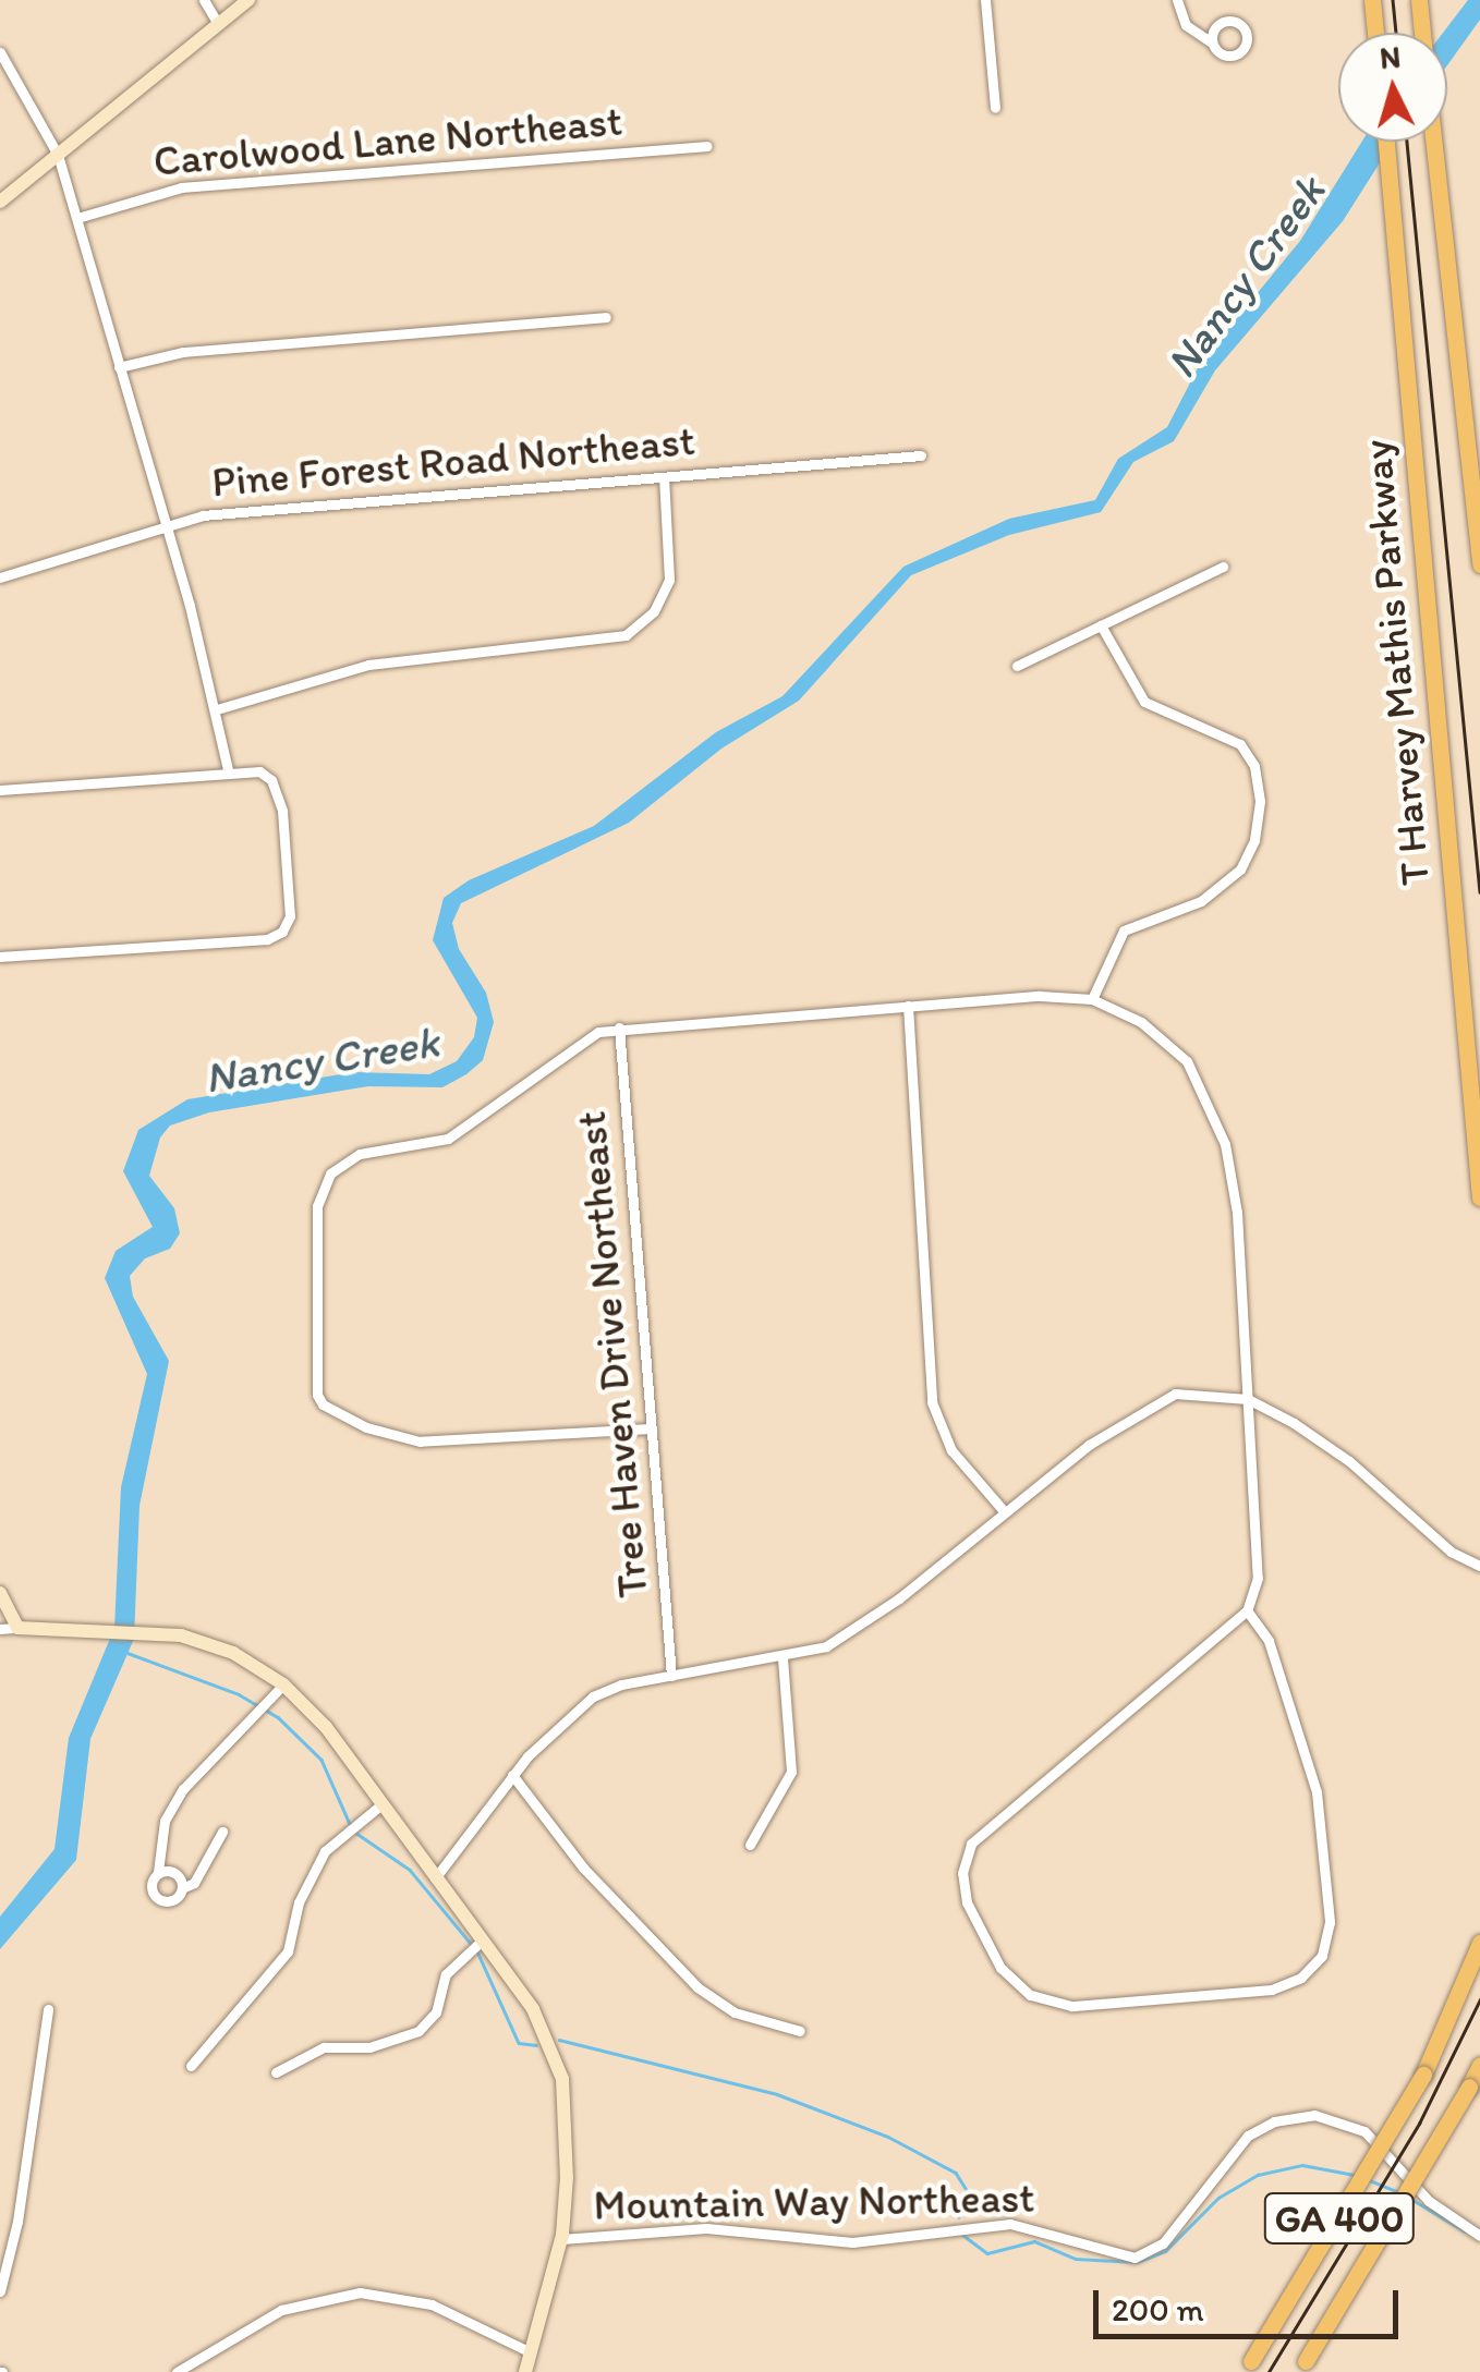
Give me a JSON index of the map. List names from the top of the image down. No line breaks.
{"streets":{"highway":["T Harvey Mathis Parkway","GA 400"],"street":["Carolwood Lane Northeast","Pine Forest Road Northeast","Tree Haven Drive Northeast","Mountain Way Northeast"]},"water":["Nancy Creek"],"scale_bar":"200 m","north":"top"}
